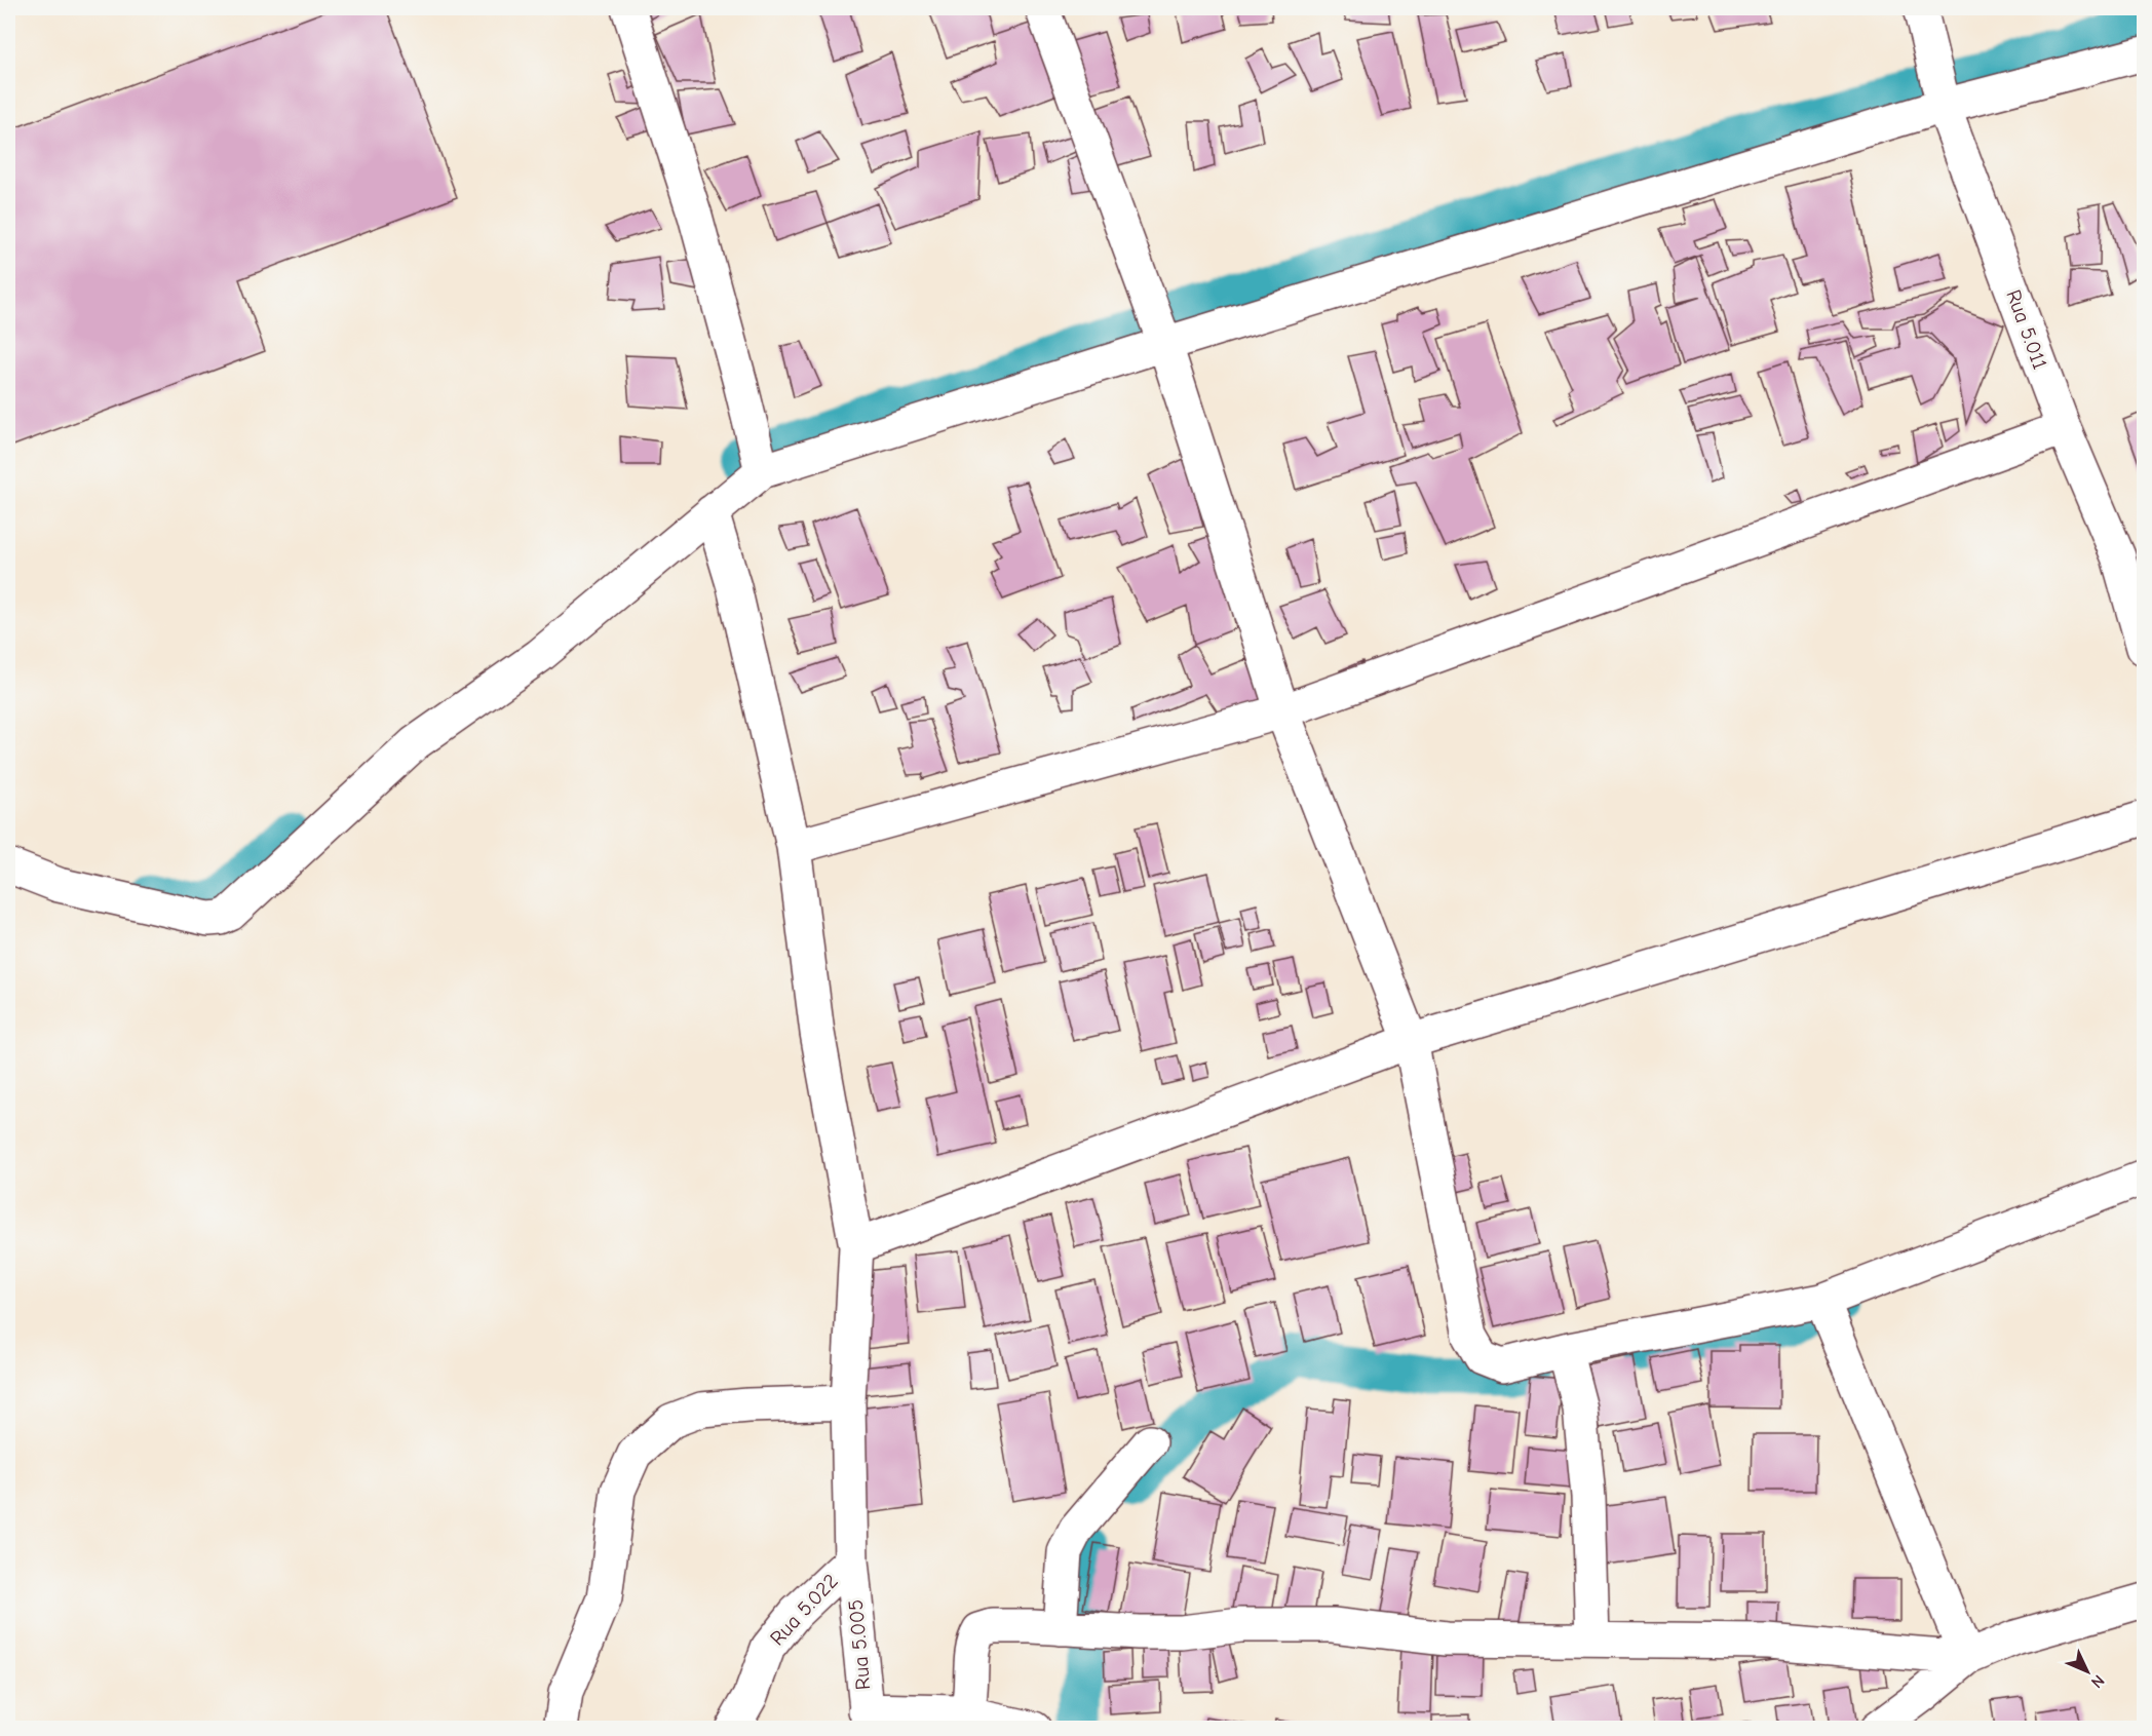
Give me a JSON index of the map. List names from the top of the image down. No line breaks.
{"streets":{"street":["Rua 5.011","Rua 5.022","Rua 5.005"]},"crossings":[["Rua 5.022","Rua 5.005"]],"north":"bottom right"}
